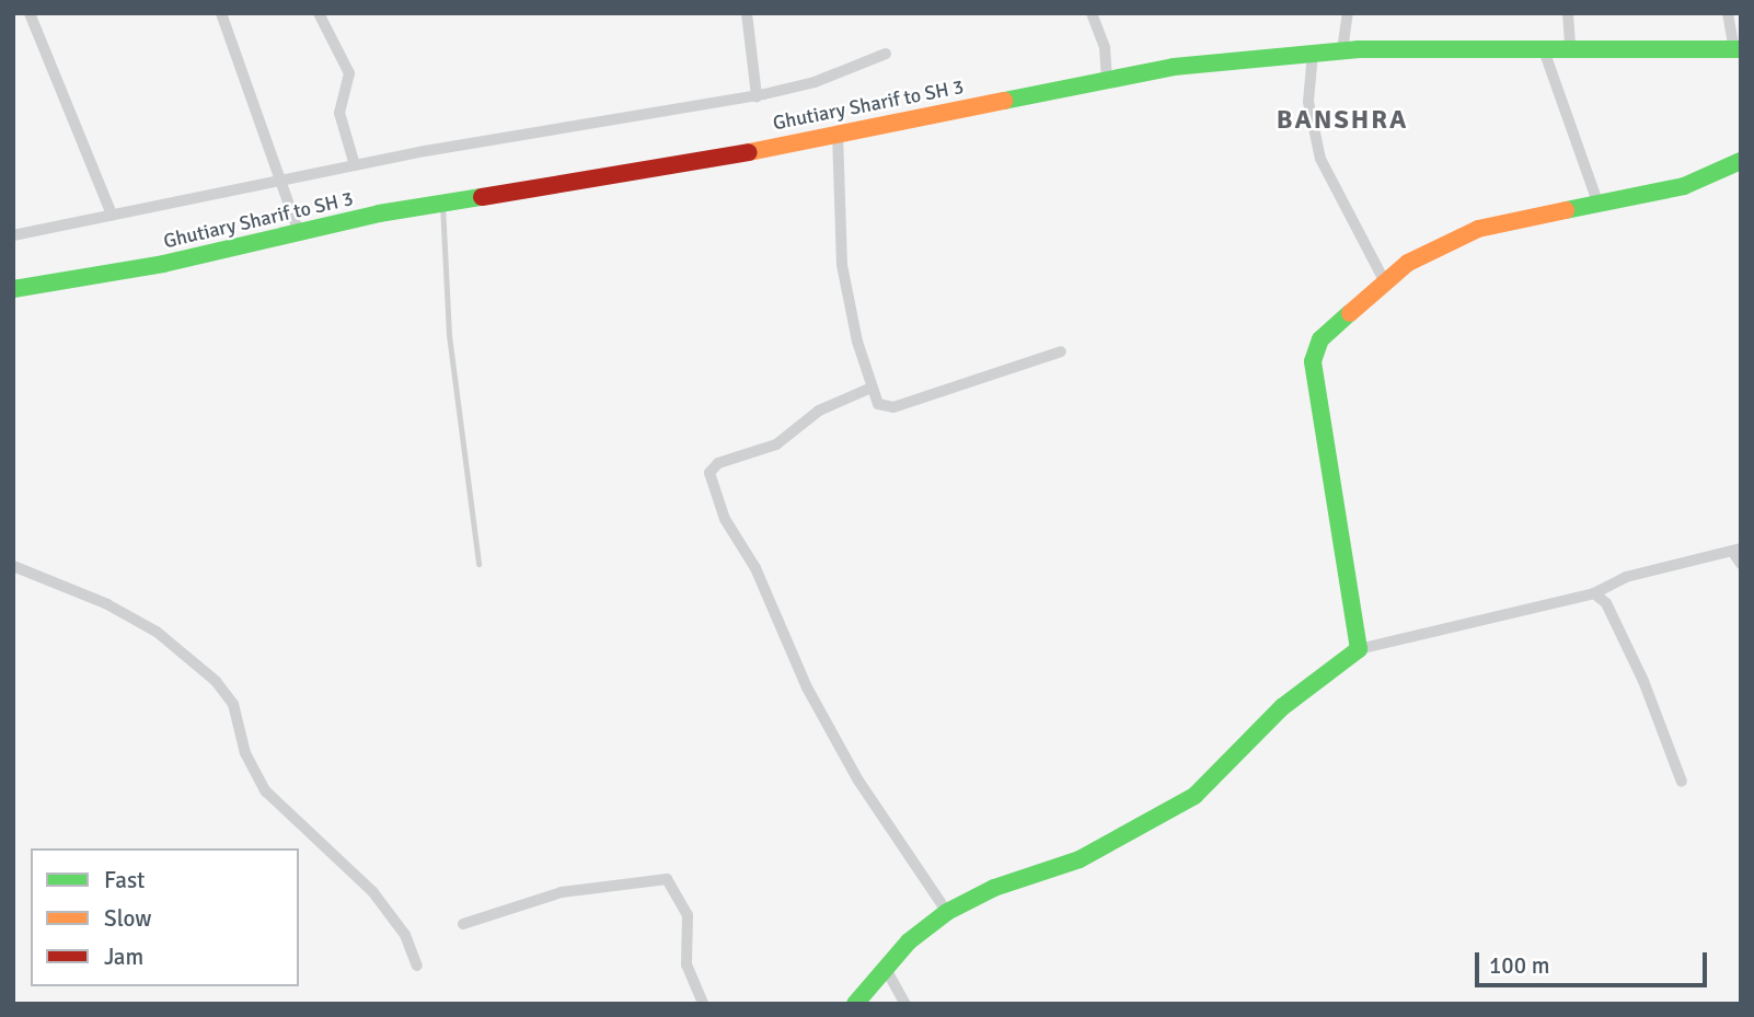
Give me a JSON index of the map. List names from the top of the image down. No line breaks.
{"streets":{"main road":["Ghutiary Sharif to SH 3"]},"districts":["BANSHRA"],"legend":["Fast","Slow","Jam"],"scale_bar":"100 m"}
